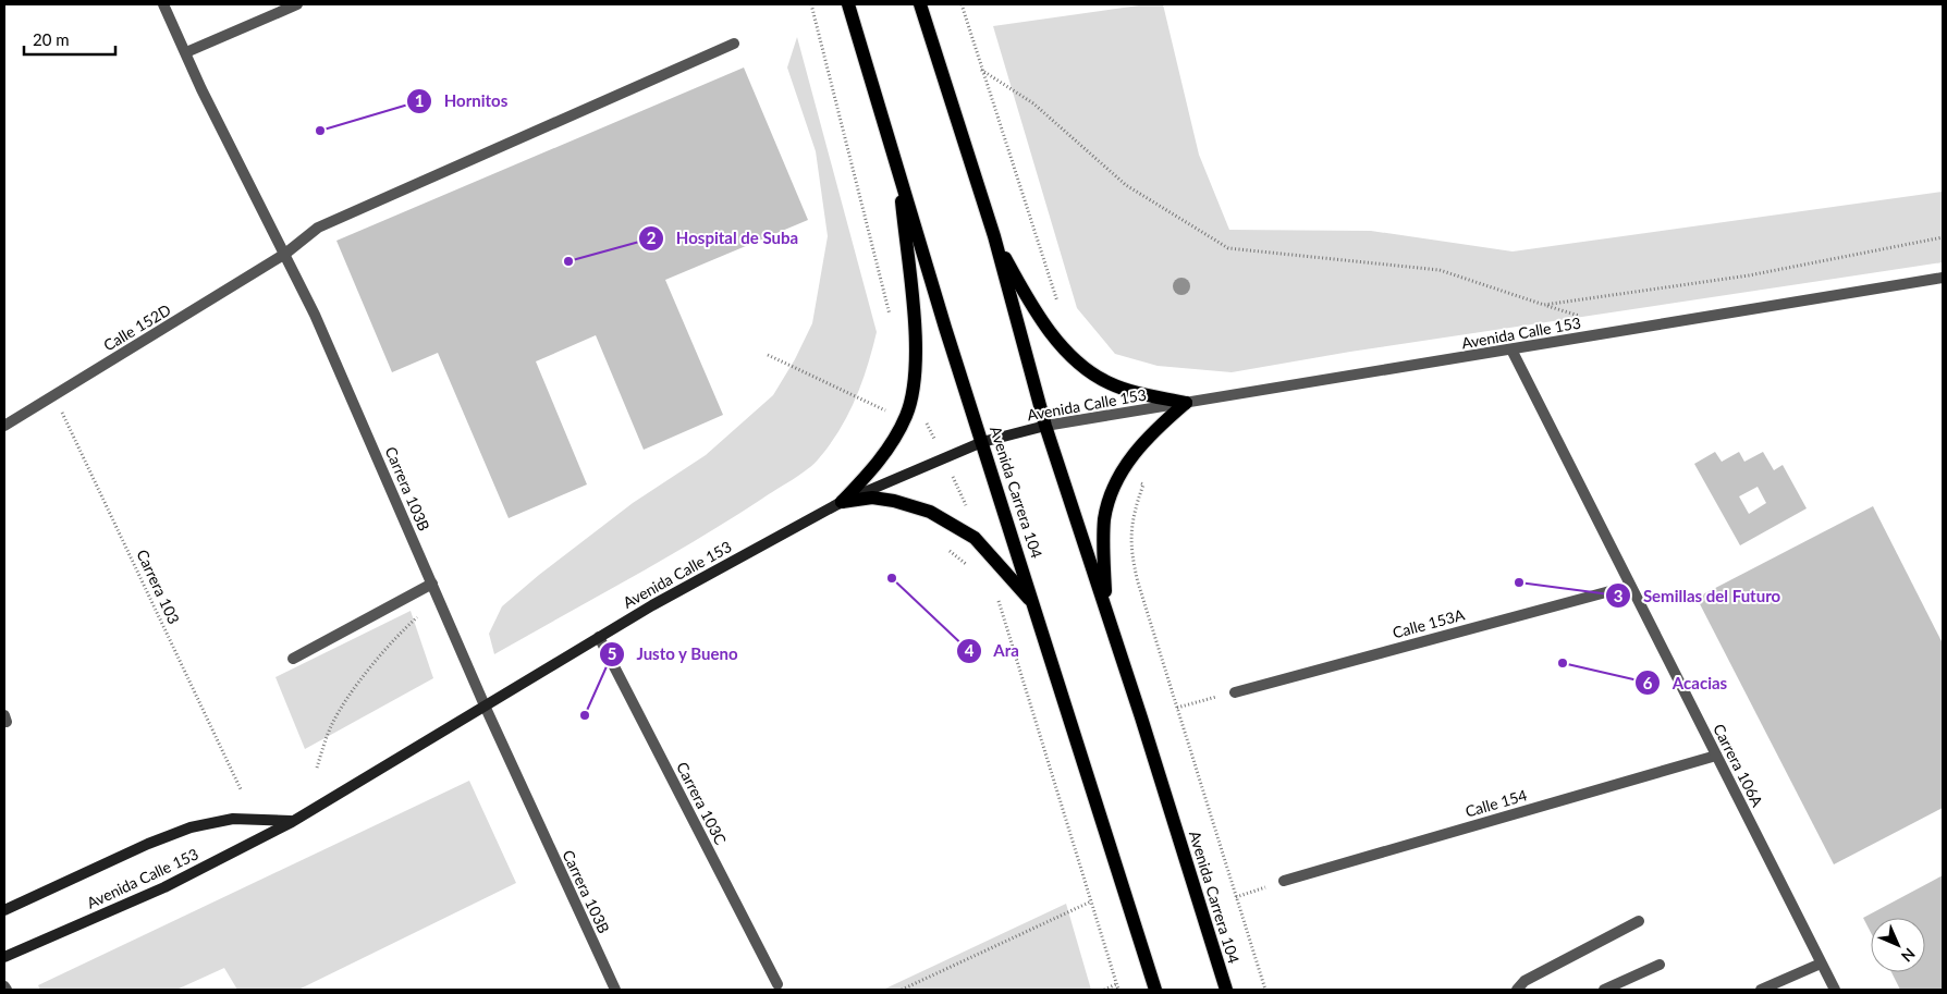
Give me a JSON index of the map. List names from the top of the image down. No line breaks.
{"streets":{"main road":["Avenida Calle 153","Avenida Carrera 104"],"street":["Calle 152D","Carrera 103B","Calle 153A","Carrera 106A","Carrera 103C","Calle 154"],"path":["Carrera 103"]},"crossings":[["Calle 152D","Carrera 103B"],["Calle 152D","Carrera 103"],["Avenida Calle 153","Carrera 103B"],["Avenida Calle 153","Avenida Carrera 104"],["Avenida Calle 153","Carrera 106A"],["Avenida Calle 153","Carrera 103C"],["Calle 153A","Carrera 106A"],["Carrera 106A","Calle 154"]],"places":["Hornitos","Hospital de Suba","Ara","Semillas del Futuro","Acacias","Justo y Bueno"],"scale_bar":"20 m","north":"bottom right"}
